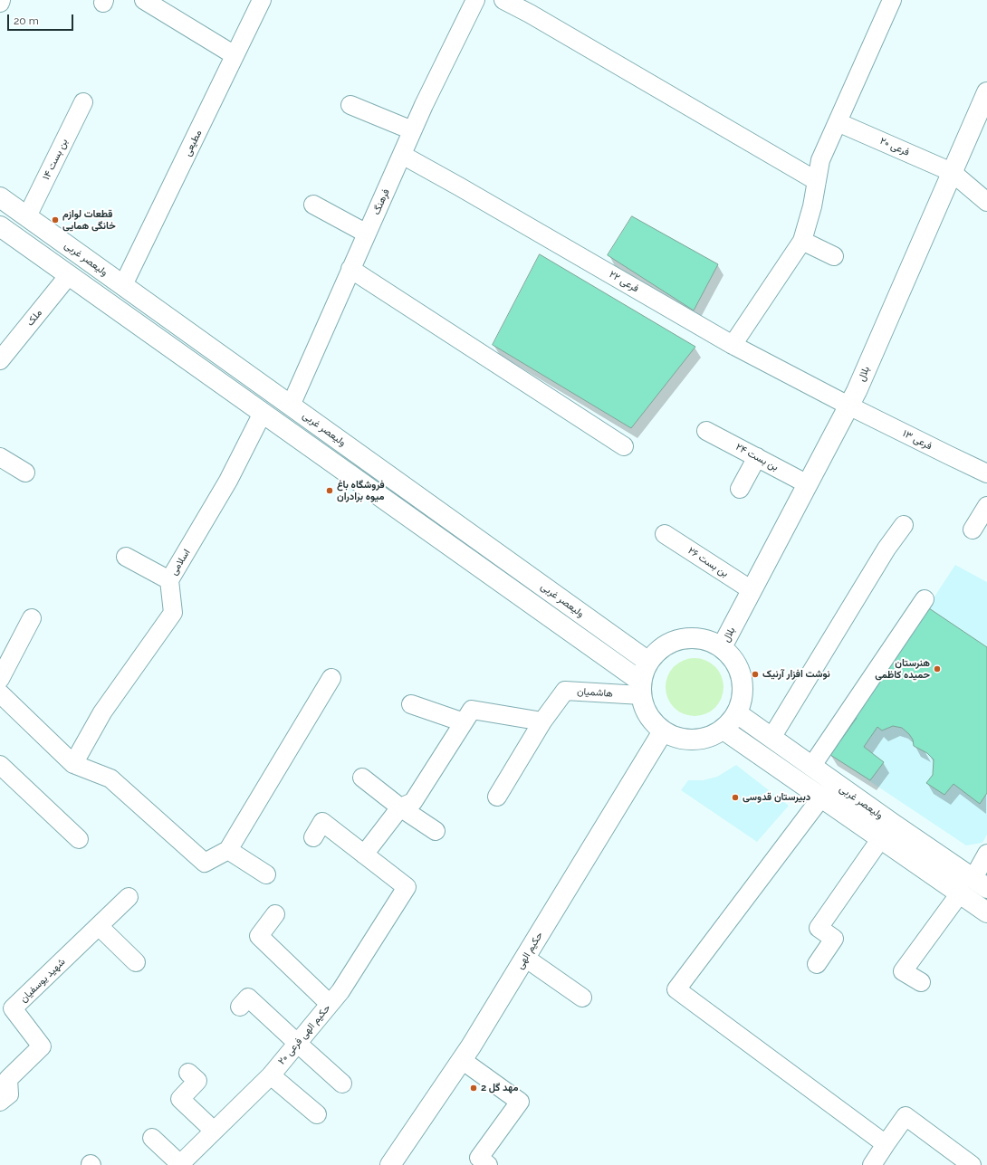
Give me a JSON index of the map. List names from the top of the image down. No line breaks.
{"streets":{"main road":["ولیعصر غربی","بلال","حکیم الهی"],"street":["مطیعی","فرعی ۲۰","بن بست ۱۴","فرهنگ","فرعی ۲۲","ملک","فرعی ۱۳","بن بست ۲۴","اسلامی","بن بست ۲۶","هاشمیان","شهید یوسفیان","حکیم الهی فرعی ۲۰"]},"crossings":[["مطیعی","ولیعصر غربی"],["فرعی ۲۰","بلال"],["بن بست ۱۴","ولیعصر غربی"],["فرهنگ","ولیعصر غربی"],["فرهنگ","فرعی ۲۲"],["ولیعصر غربی","ملک"],["ولیعصر غربی","بلال"],["ولیعصر غربی","اسلامی"],["ولیعصر غربی","هاشمیان"],["ولیعصر غربی","حکیم الهی"],["فرعی ۲۲","بلال"],["فرعی ۲۲","فرعی ۱۳"],["بلال","فرعی ۱۳"],["بلال","بن بست ۲۴"],["بلال","بن بست ۲۶"],["بلال","هاشمیان"],["بلال","حکیم الهی"],["هاشمیان","حکیم الهی"]],"places":["قطعات لوازم خانگی همایی","فروشگاه باغ میوه برادران","هنرستان حمیده کاظمی","نوشت افزار آرنیک","دبیرستان قدوسی","مهد گل 2"],"scale_bar":"20 m"}
